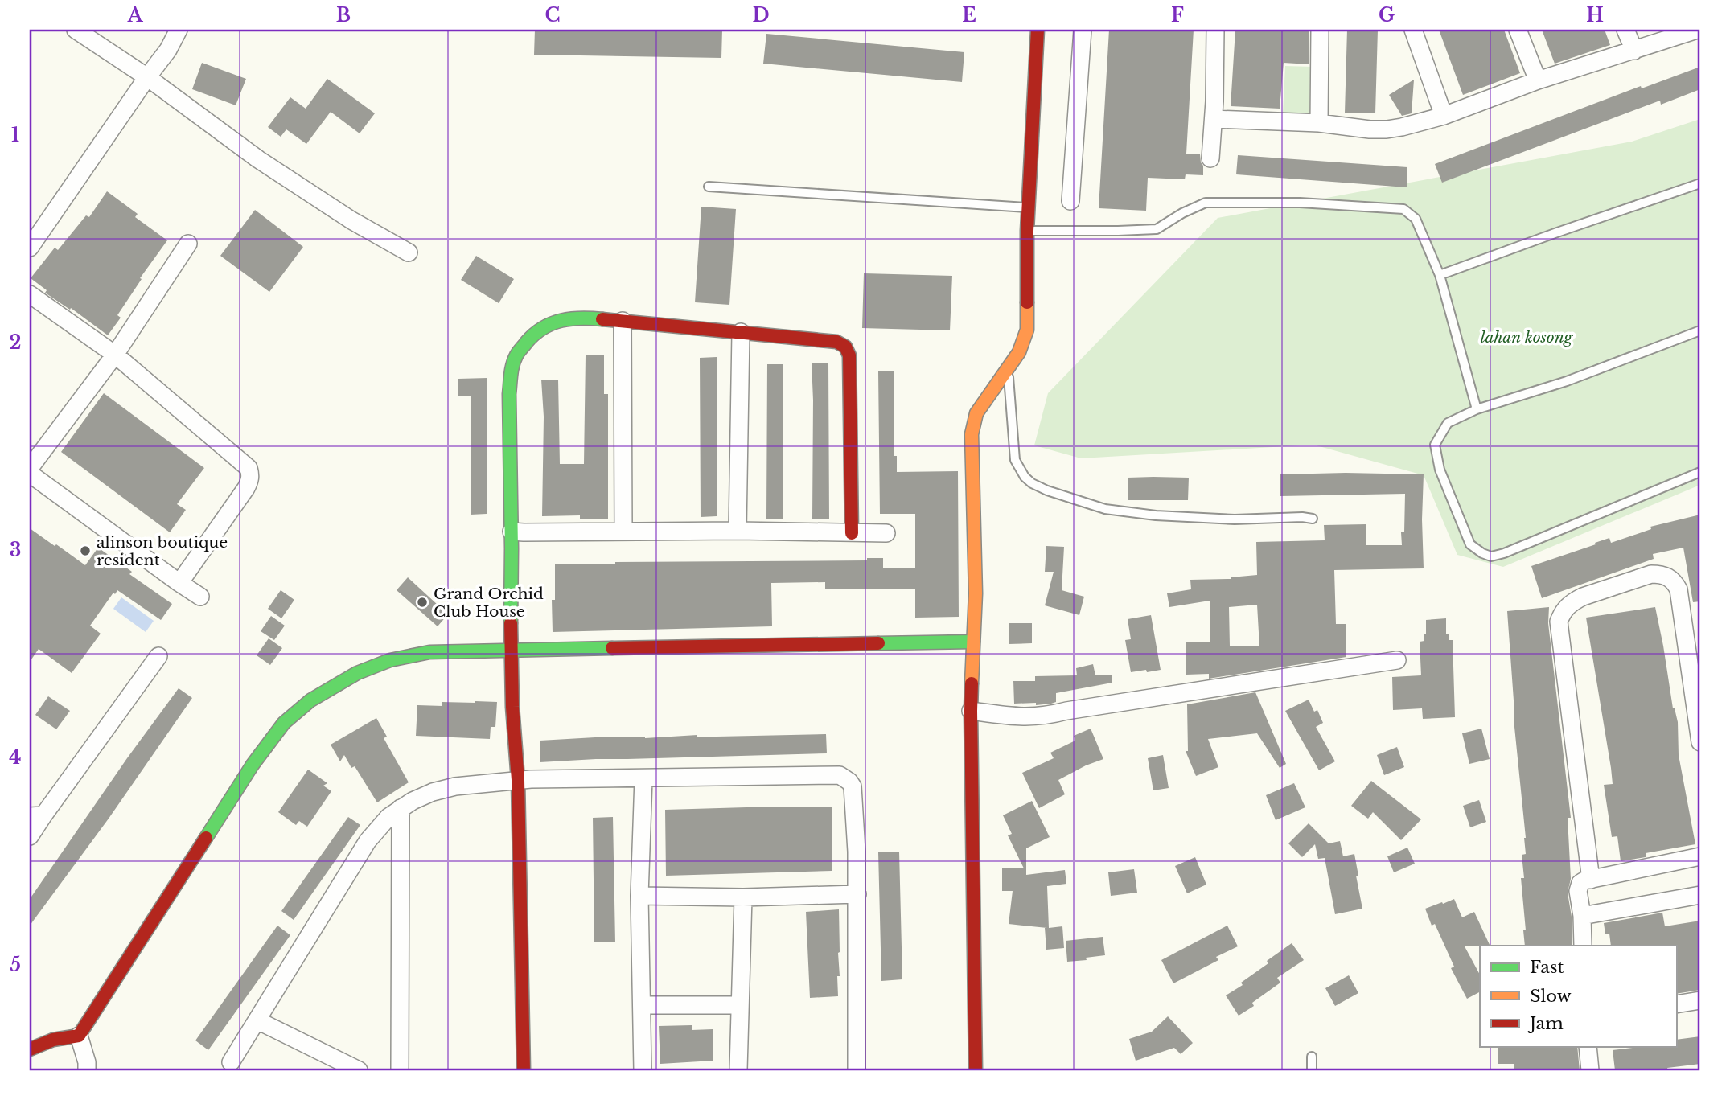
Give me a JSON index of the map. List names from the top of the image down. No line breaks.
{"parks":["lahan kosong"],"places":["alinson boutique resident","Grand Orchid Club House"],"legend":["Fast","Slow","Jam"],"grid":{"columns":["A","B","C","D","E","F","G","H"],"rows":["1","2","3","4","5"]}}
